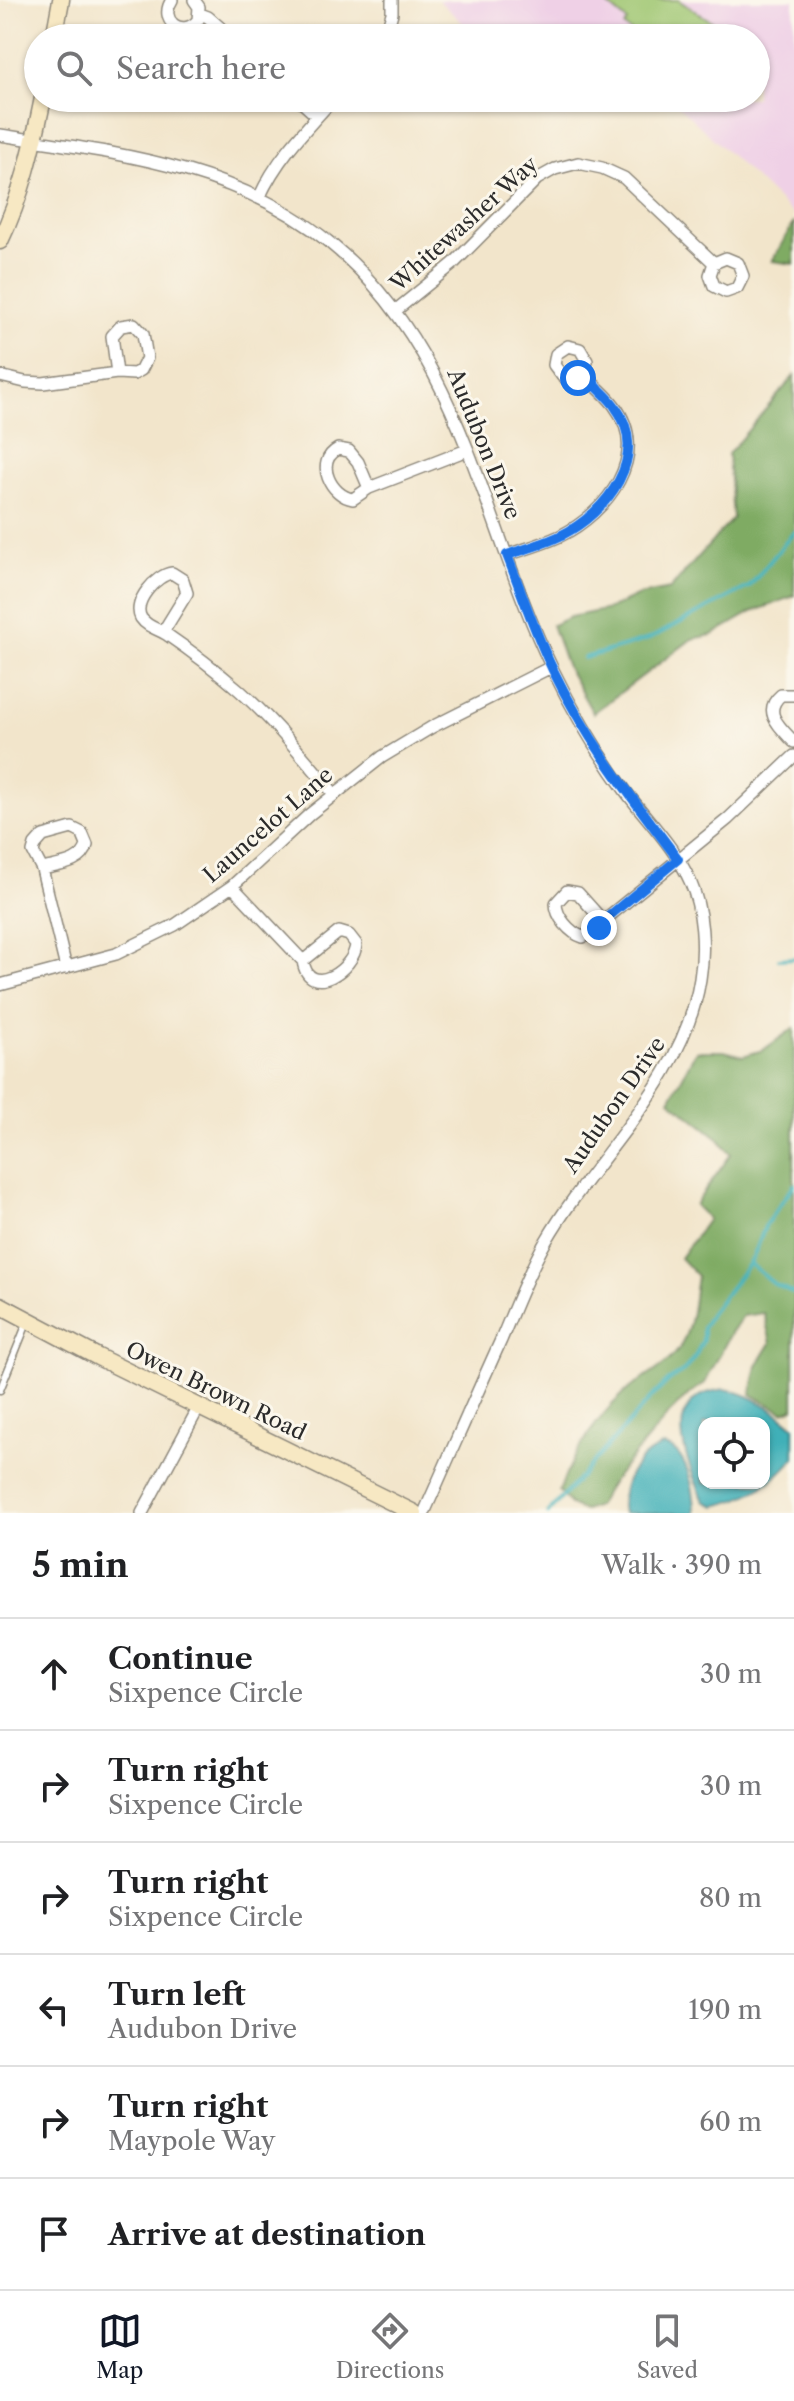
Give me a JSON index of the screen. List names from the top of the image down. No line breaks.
{"streets":{"street":["Whitewasher Way","Audubon Drive","Launcelot Lane","Owen Brown Road"]},"crossings":[["Whitewasher Way","Audubon Drive"],["Audubon Drive","Launcelot Lane"]],"page":{"search":"Search here","heading":["5 min","Walk · 390 m"],"list":[["Continue","Sixpence Circle","30 m"],["Turn right","Sixpence Circle","30 m"],["Turn right","Sixpence Circle","80 m"],["Turn left","Audubon Drive","190 m"],["Turn right","Maypole Way","60 m"],"Arrive at destination"],"nav":["Map","Directions","Saved"]}}
